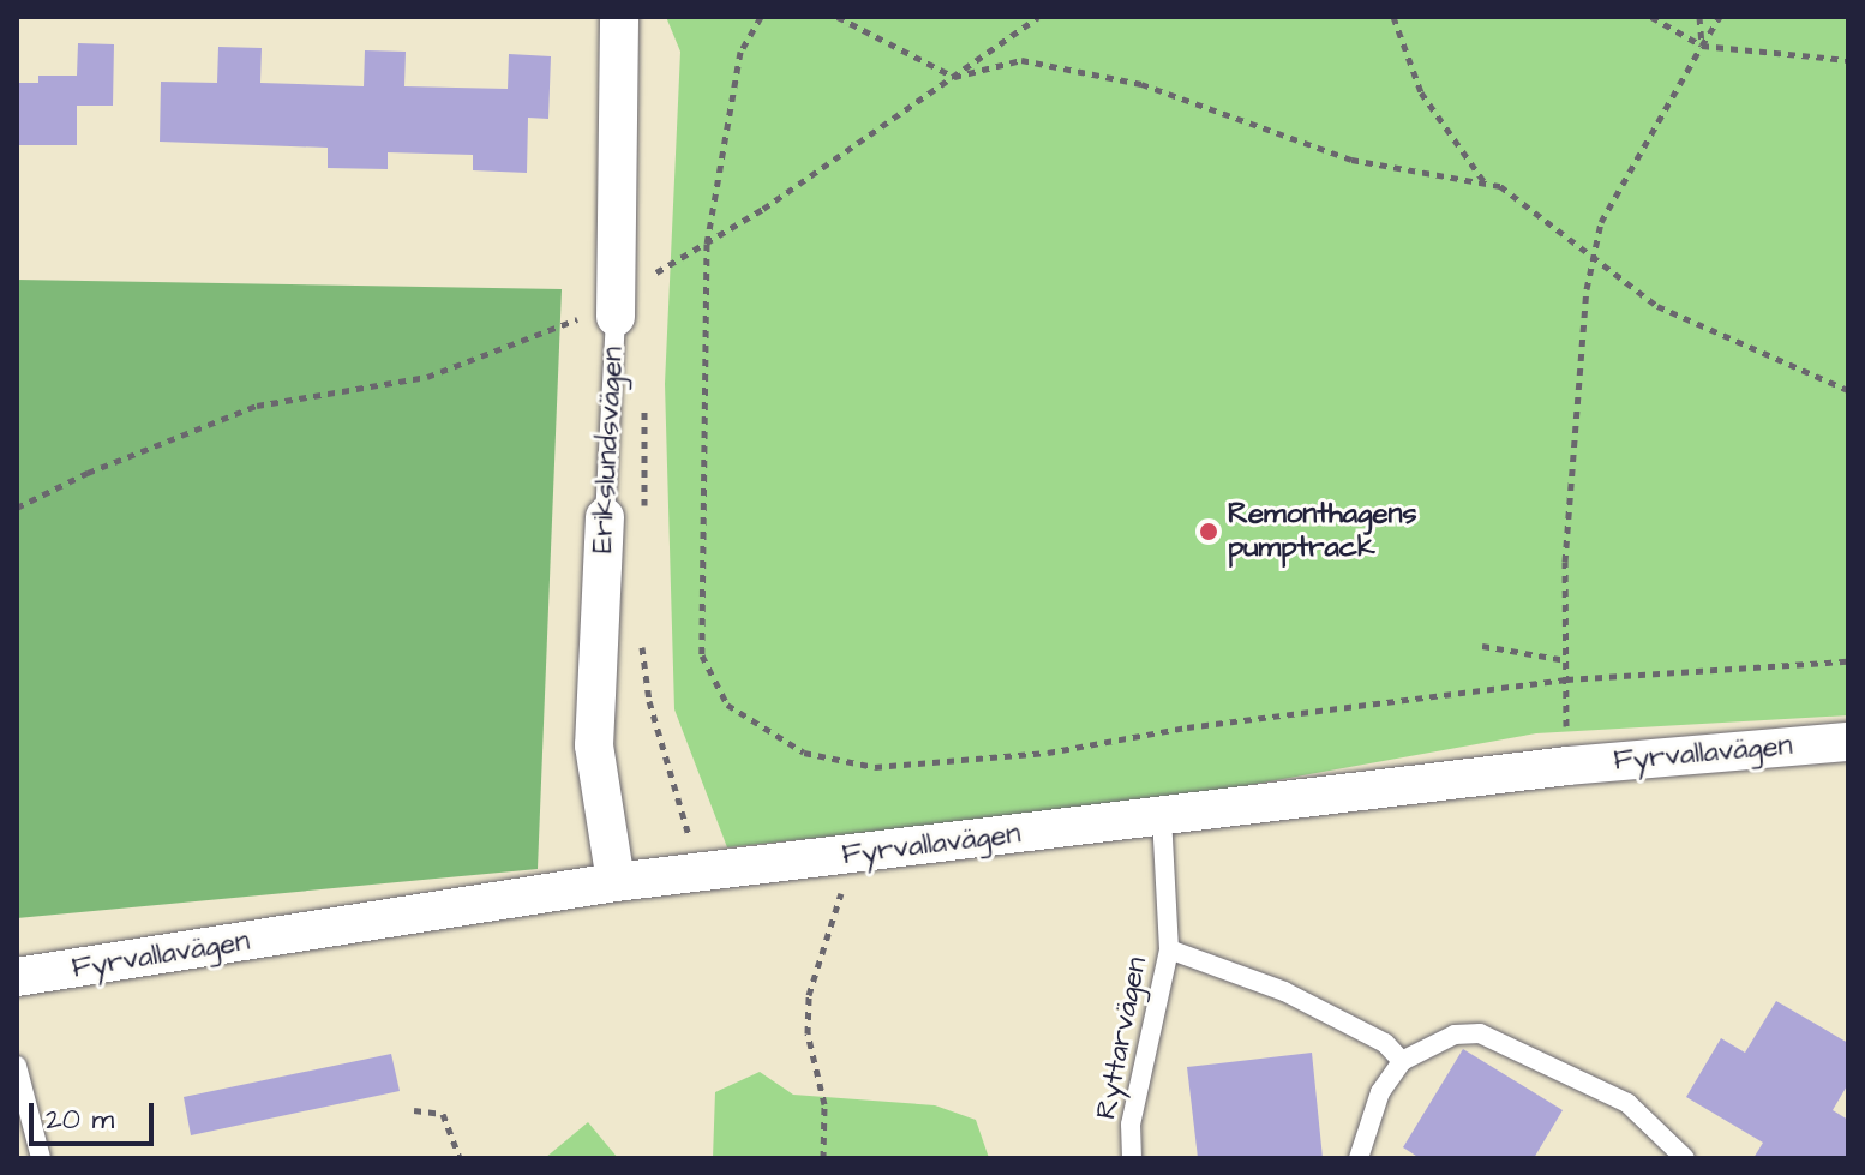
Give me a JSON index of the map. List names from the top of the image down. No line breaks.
{"streets":{"street":["Erikslundsvägen","Fyrvallavägen"],"lane":["Ryttarvägen"]},"crossings":[["Erikslundsvägen","Fyrvallavägen"],["Fyrvallavägen","Ryttarvägen"]],"places":["Remonthagens pumptrack"],"scale_bar":"20 m"}
